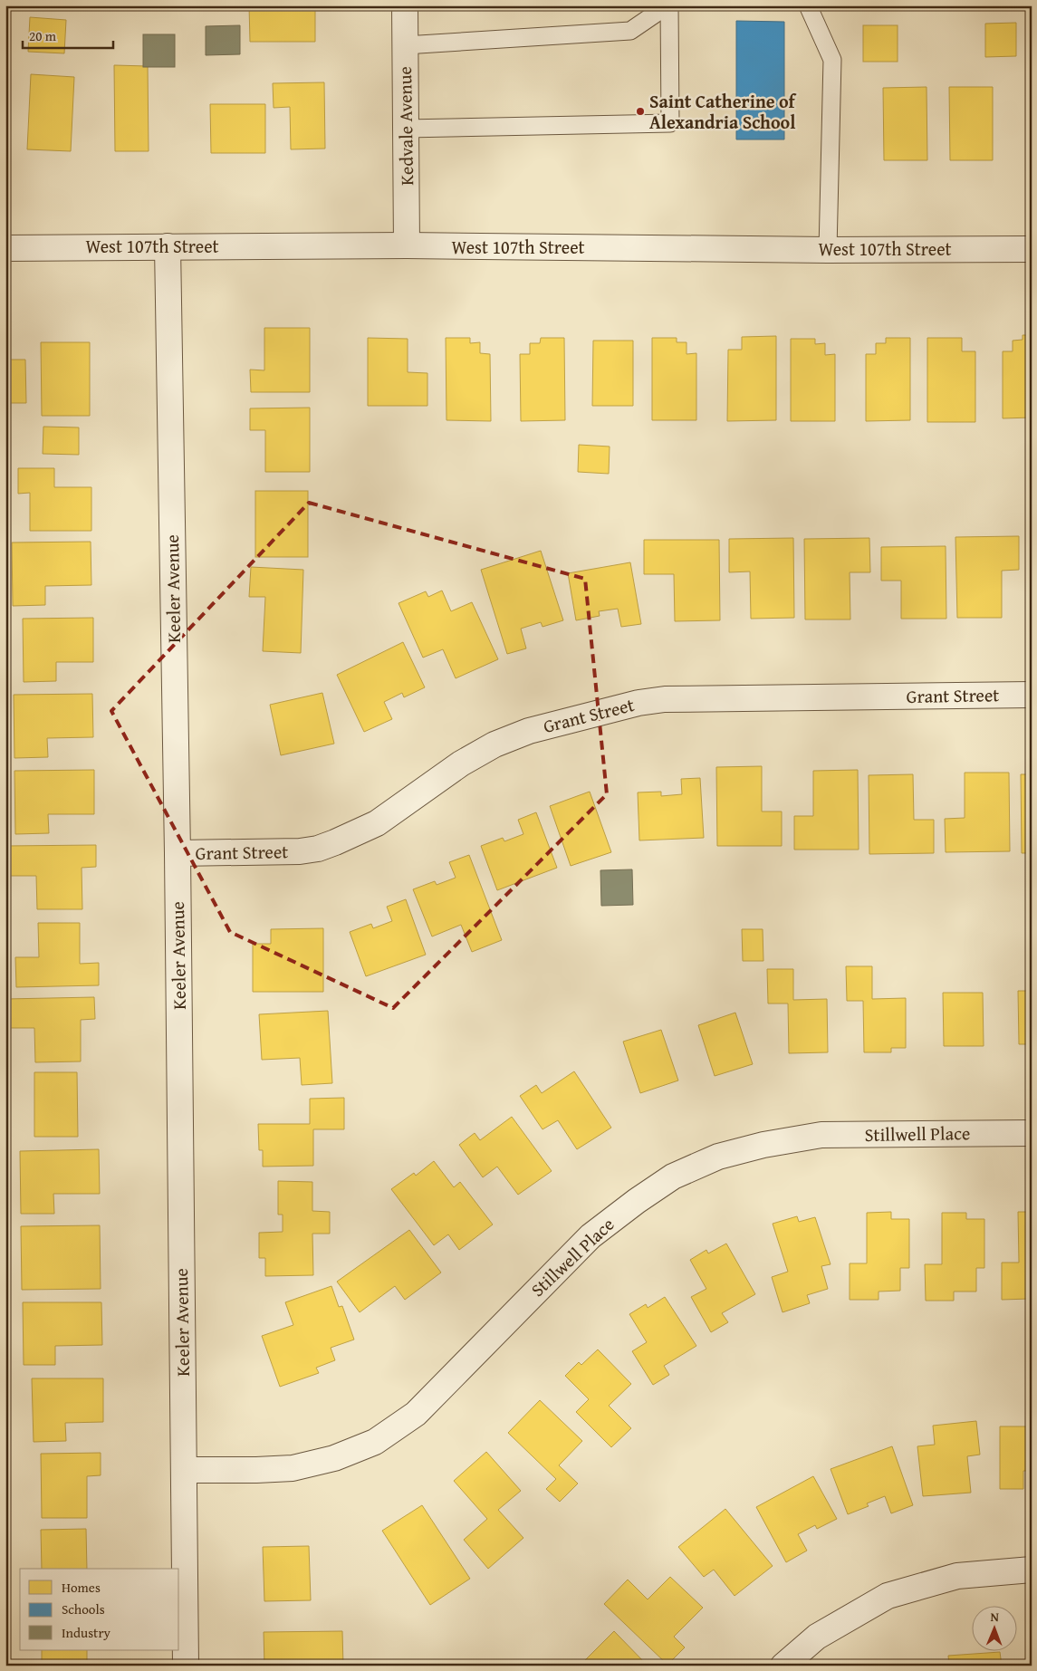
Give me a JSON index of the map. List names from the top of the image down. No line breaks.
{"streets":{"street":["Kedvale Avenue","West 107th Street","Keeler Avenue","Grant Street","Stillwell Place"]},"crossings":[["Kedvale Avenue","West 107th Street"],["West 107th Street","Keeler Avenue"],["Keeler Avenue","Grant Street"],["Keeler Avenue","Stillwell Place"]],"places":["Saint Catherine of Alexandria School"],"legend":["Homes","Schools","Industry"],"scale_bar":"20 m","north":"top"}
